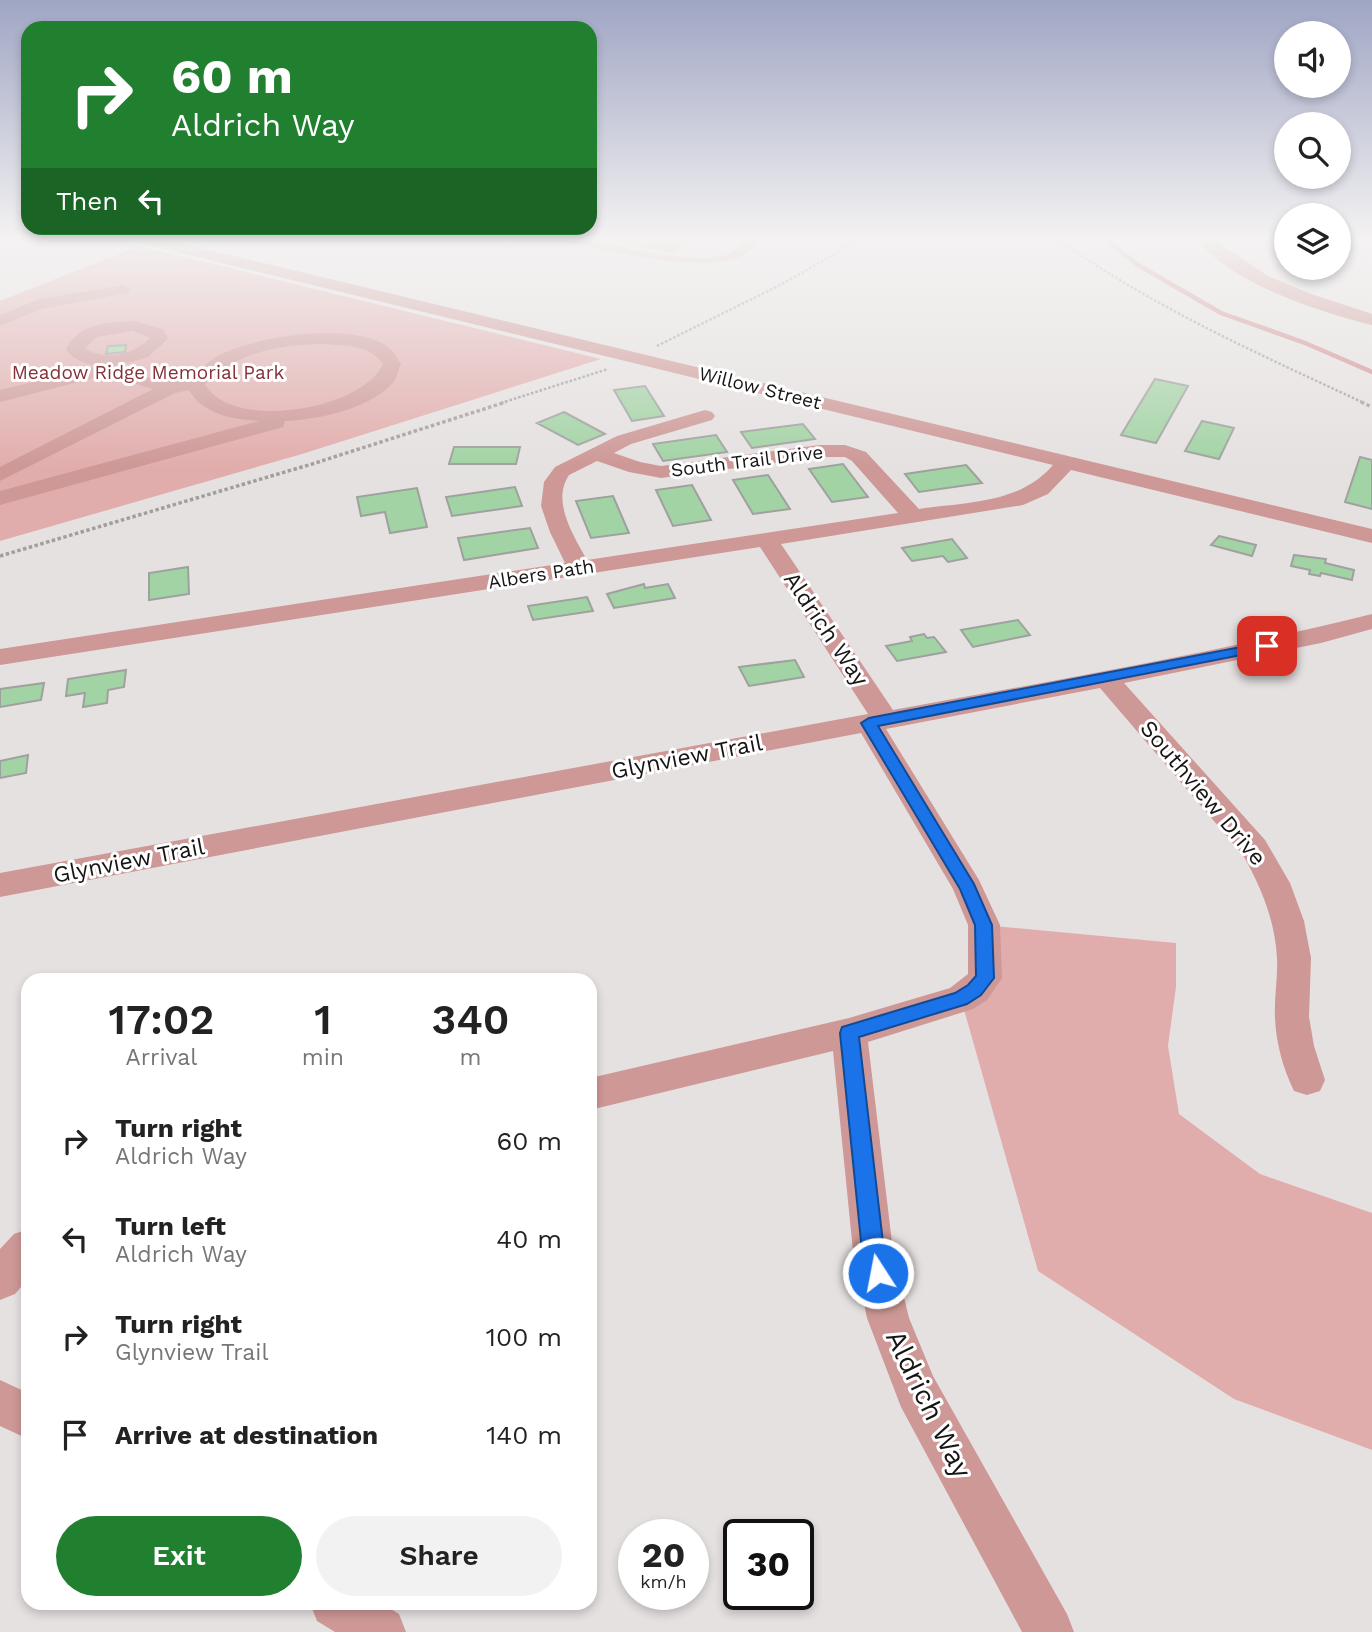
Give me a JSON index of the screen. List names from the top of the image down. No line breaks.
{"streets":{"street":["Willow Street","South Trail Drive","Albers Path","Aldrich Way","Glynview Trail","Southview Drive"]},"crossings":[["Willow Street","Albers Path"],["South Trail Drive","Albers Path"],["Albers Path","Aldrich Way"],["Aldrich Way","Glynview Trail"],["Glynview Trail","Southview Drive"]],"parks":["Meadow Ridge Memorial Park"],"page":{"turn":["60 m","Aldrich Way"],"then":"Then","eta":["17:02","Arrival","1","min","340","m"],"list":[{"name":"Turn right","note":"Aldrich Way","value":"60 m"},{"name":"Turn left","note":"Aldrich Way","value":"40 m"},{"name":"Turn right","note":"Glynview Trail","value":"100 m"},{"name":"Arrive at destination","value":"140 m"}],"buttons":["Exit","Share"],"speed":"20 km/h","limit":"30"}}
